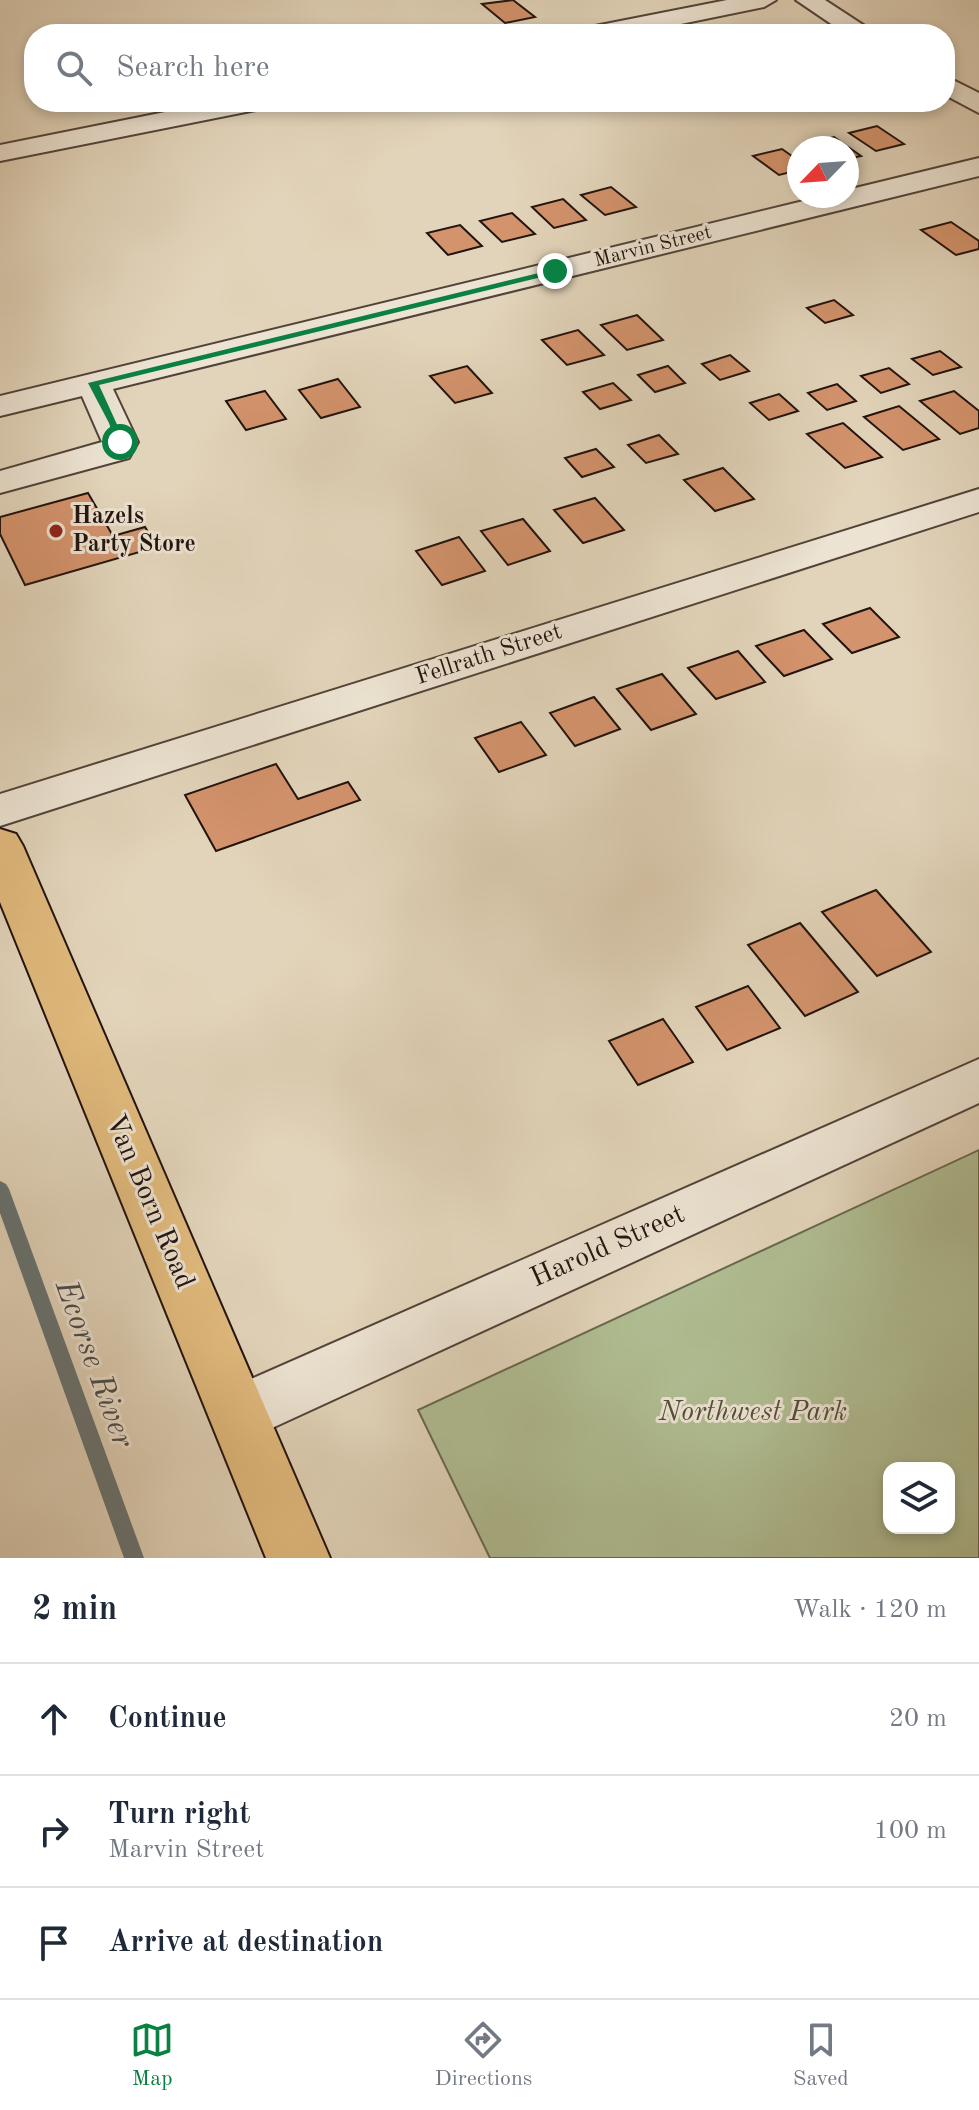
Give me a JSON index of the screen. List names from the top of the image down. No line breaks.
{"streets":{"main road":["Van Born Road"],"street":["Marvin Street","Fellrath Street","Harold Street"]},"crossings":[["Van Born Road","Harold Street"]],"water":["Ecorse River"],"parks":["Northwest Park"],"places":["Hazels Party Store"],"north":"bottom left","page":{"search":"Search here","heading":["2 min","Walk · 120 m"],"list":[["Continue","20 m"],["Turn right","Marvin Street","100 m"],"Arrive at destination"],"nav":["Map","Directions","Saved"]}}
